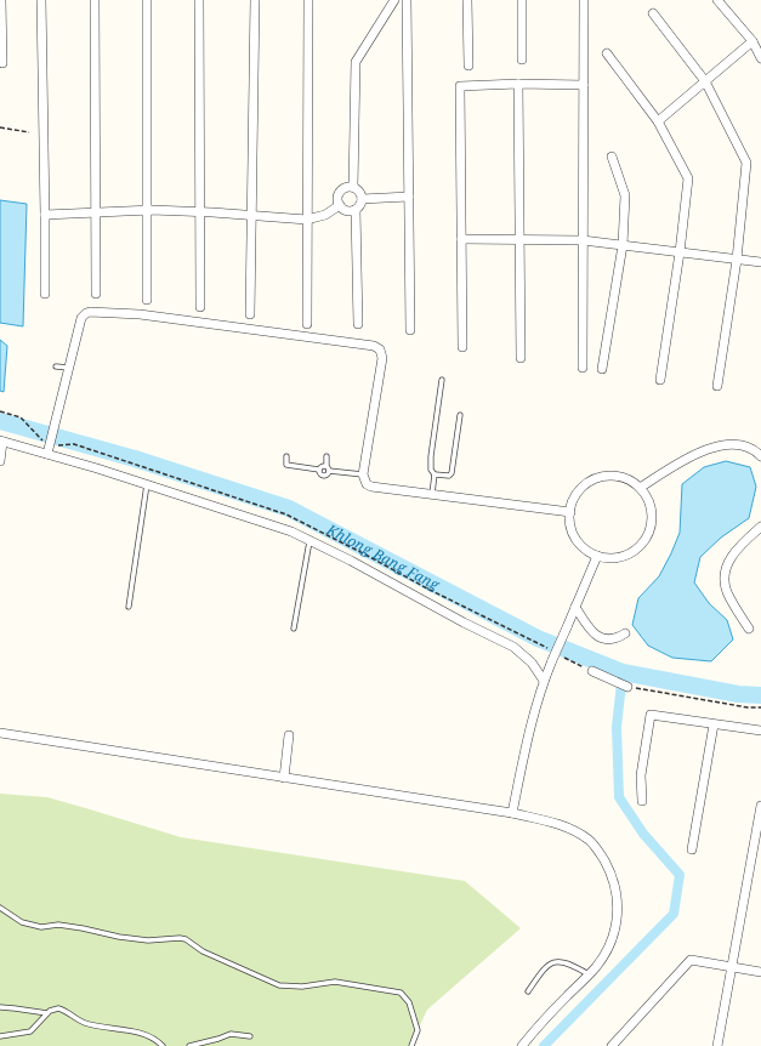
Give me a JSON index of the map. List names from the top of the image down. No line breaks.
{"water":["Khlong Bang Fang"]}
